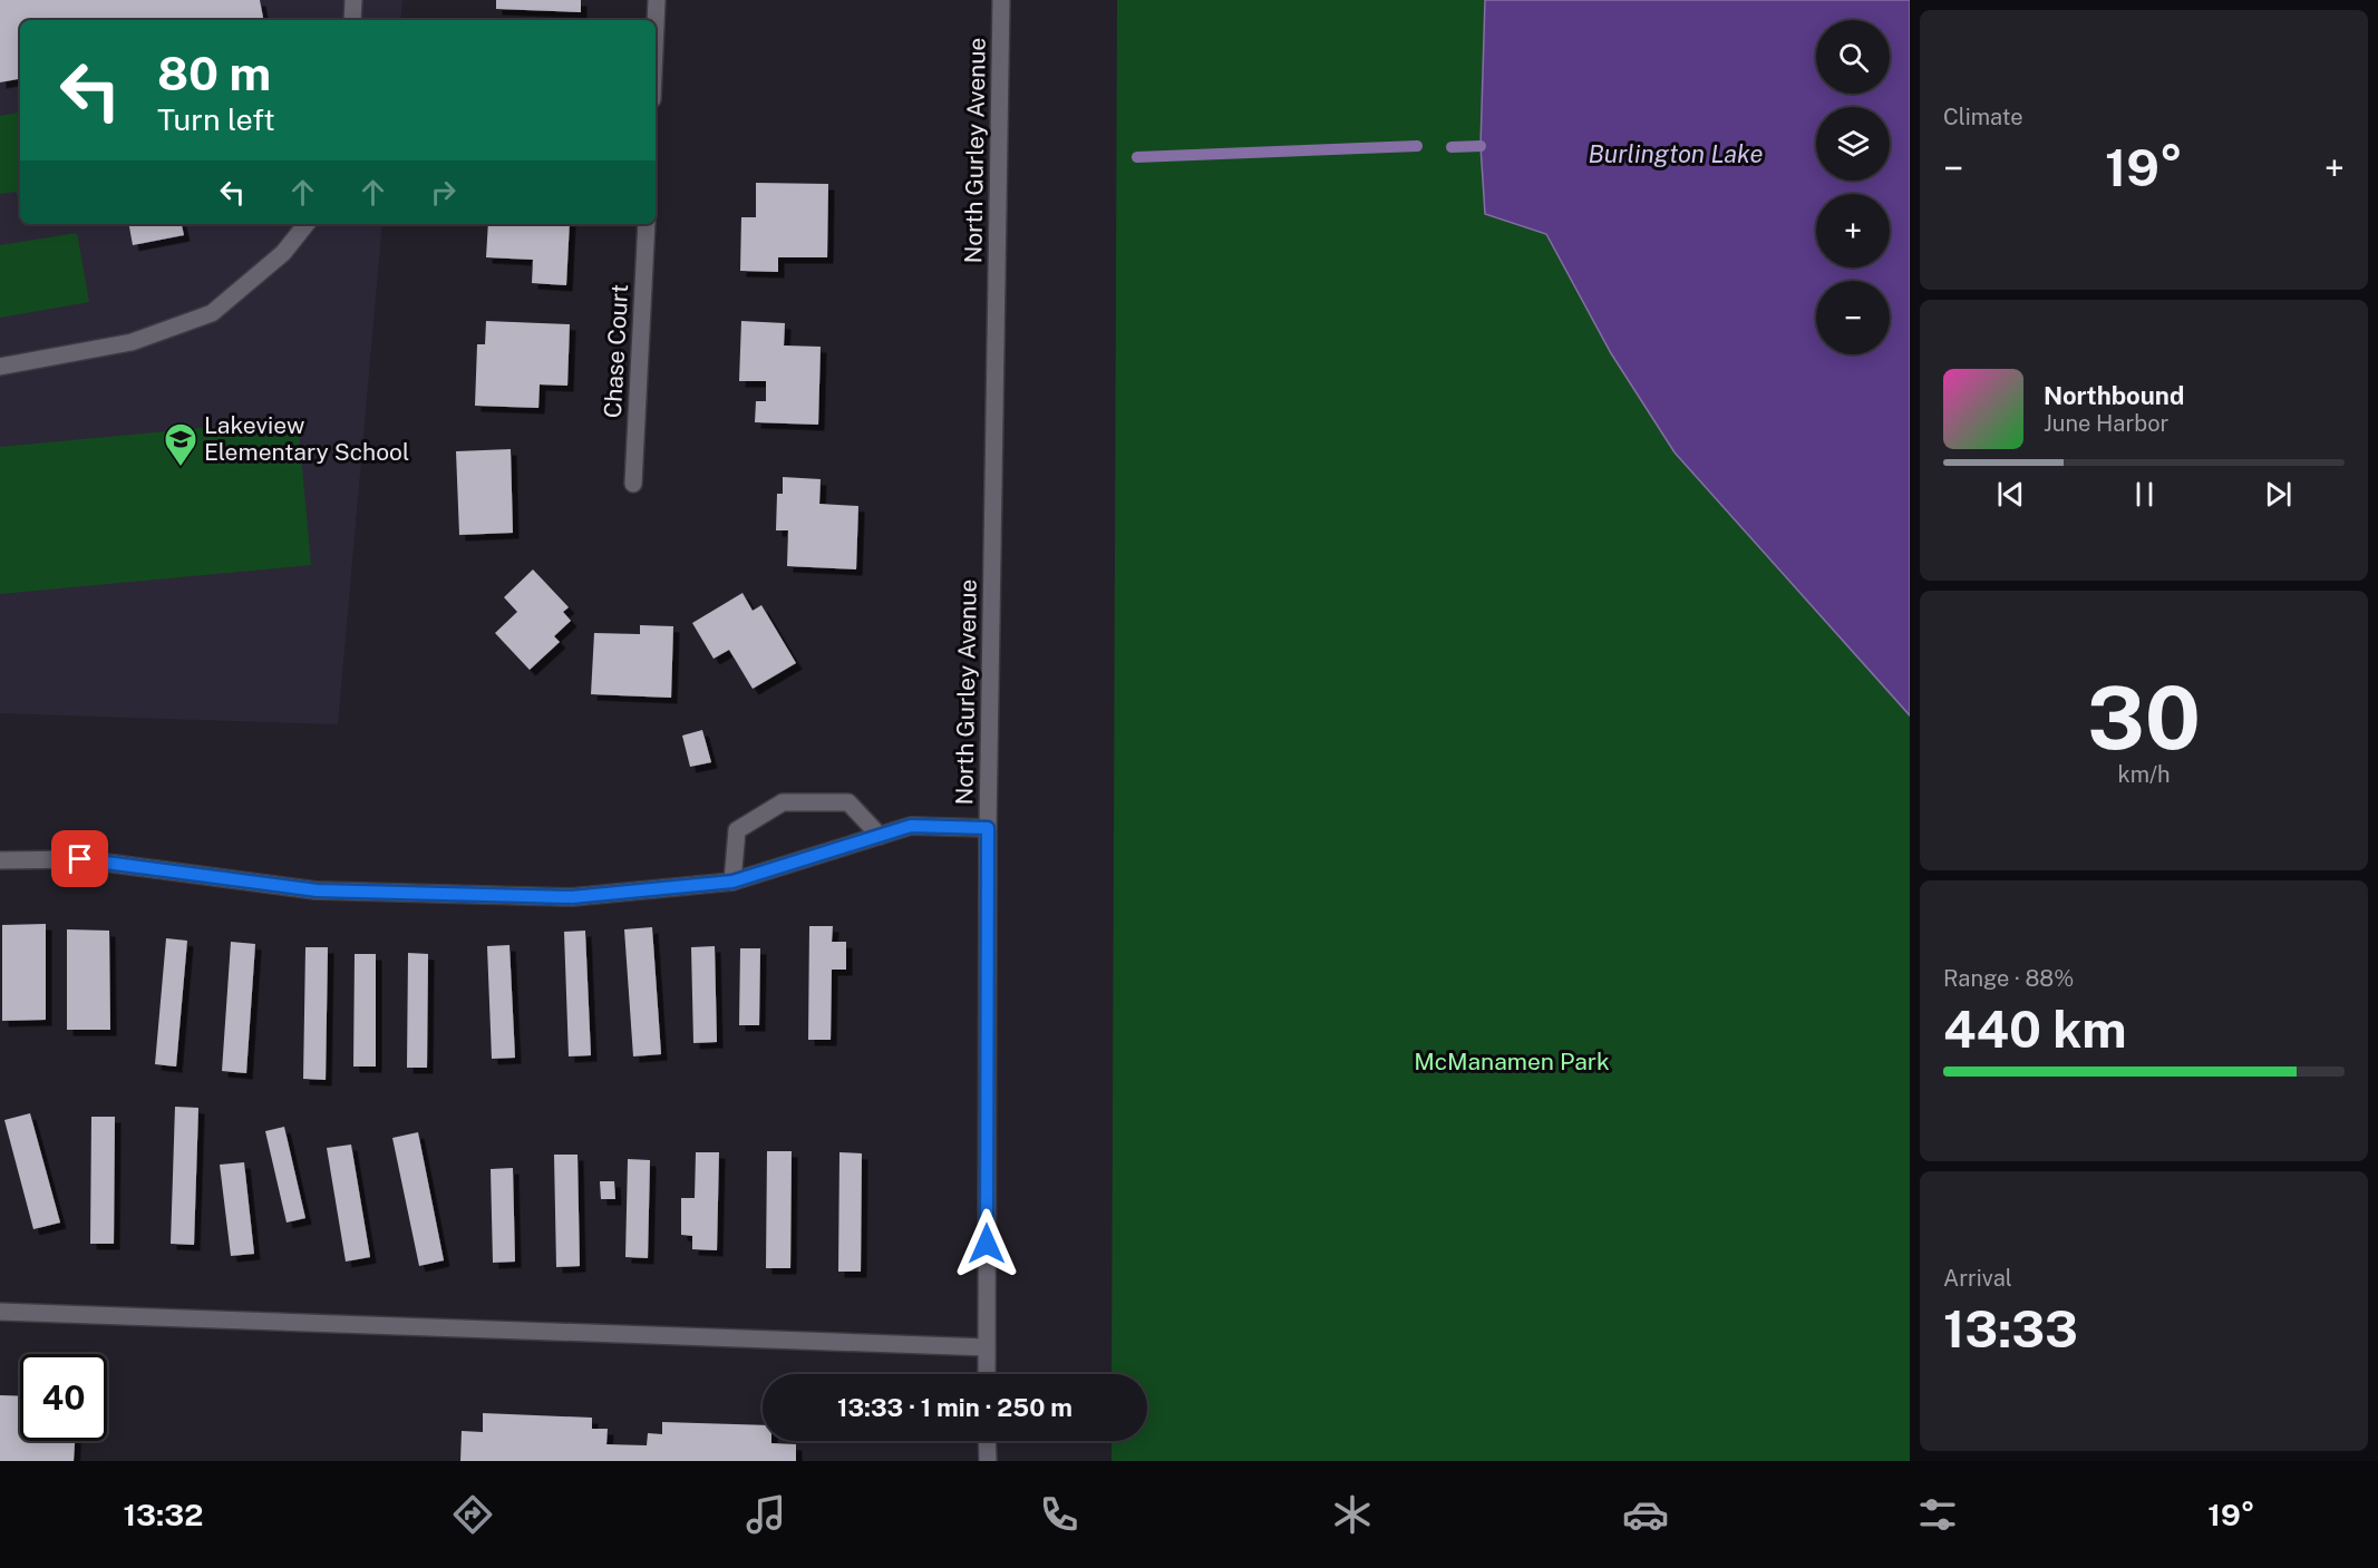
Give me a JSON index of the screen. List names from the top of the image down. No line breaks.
{"streets":{"street":["North Gurley Avenue","Chase Court"]},"water":["Burlington Lake"],"parks":["McManamen Park"],"places":{"school or university":["Lakeview Elementary School"]},"page":{"tile":["Climate",["30","km/h"],["Range · 88%","440 km"],["Arrival","13:33"]],"map_buttons":["+","−"],"turn":["80 m","Turn left"],"heat":["−","19°","+"],"song":["Northbound","June Harbor"],"limit":"40","trip":"13:33 · 1 min · 250 m","tabs":["13:32","19°"]}}
